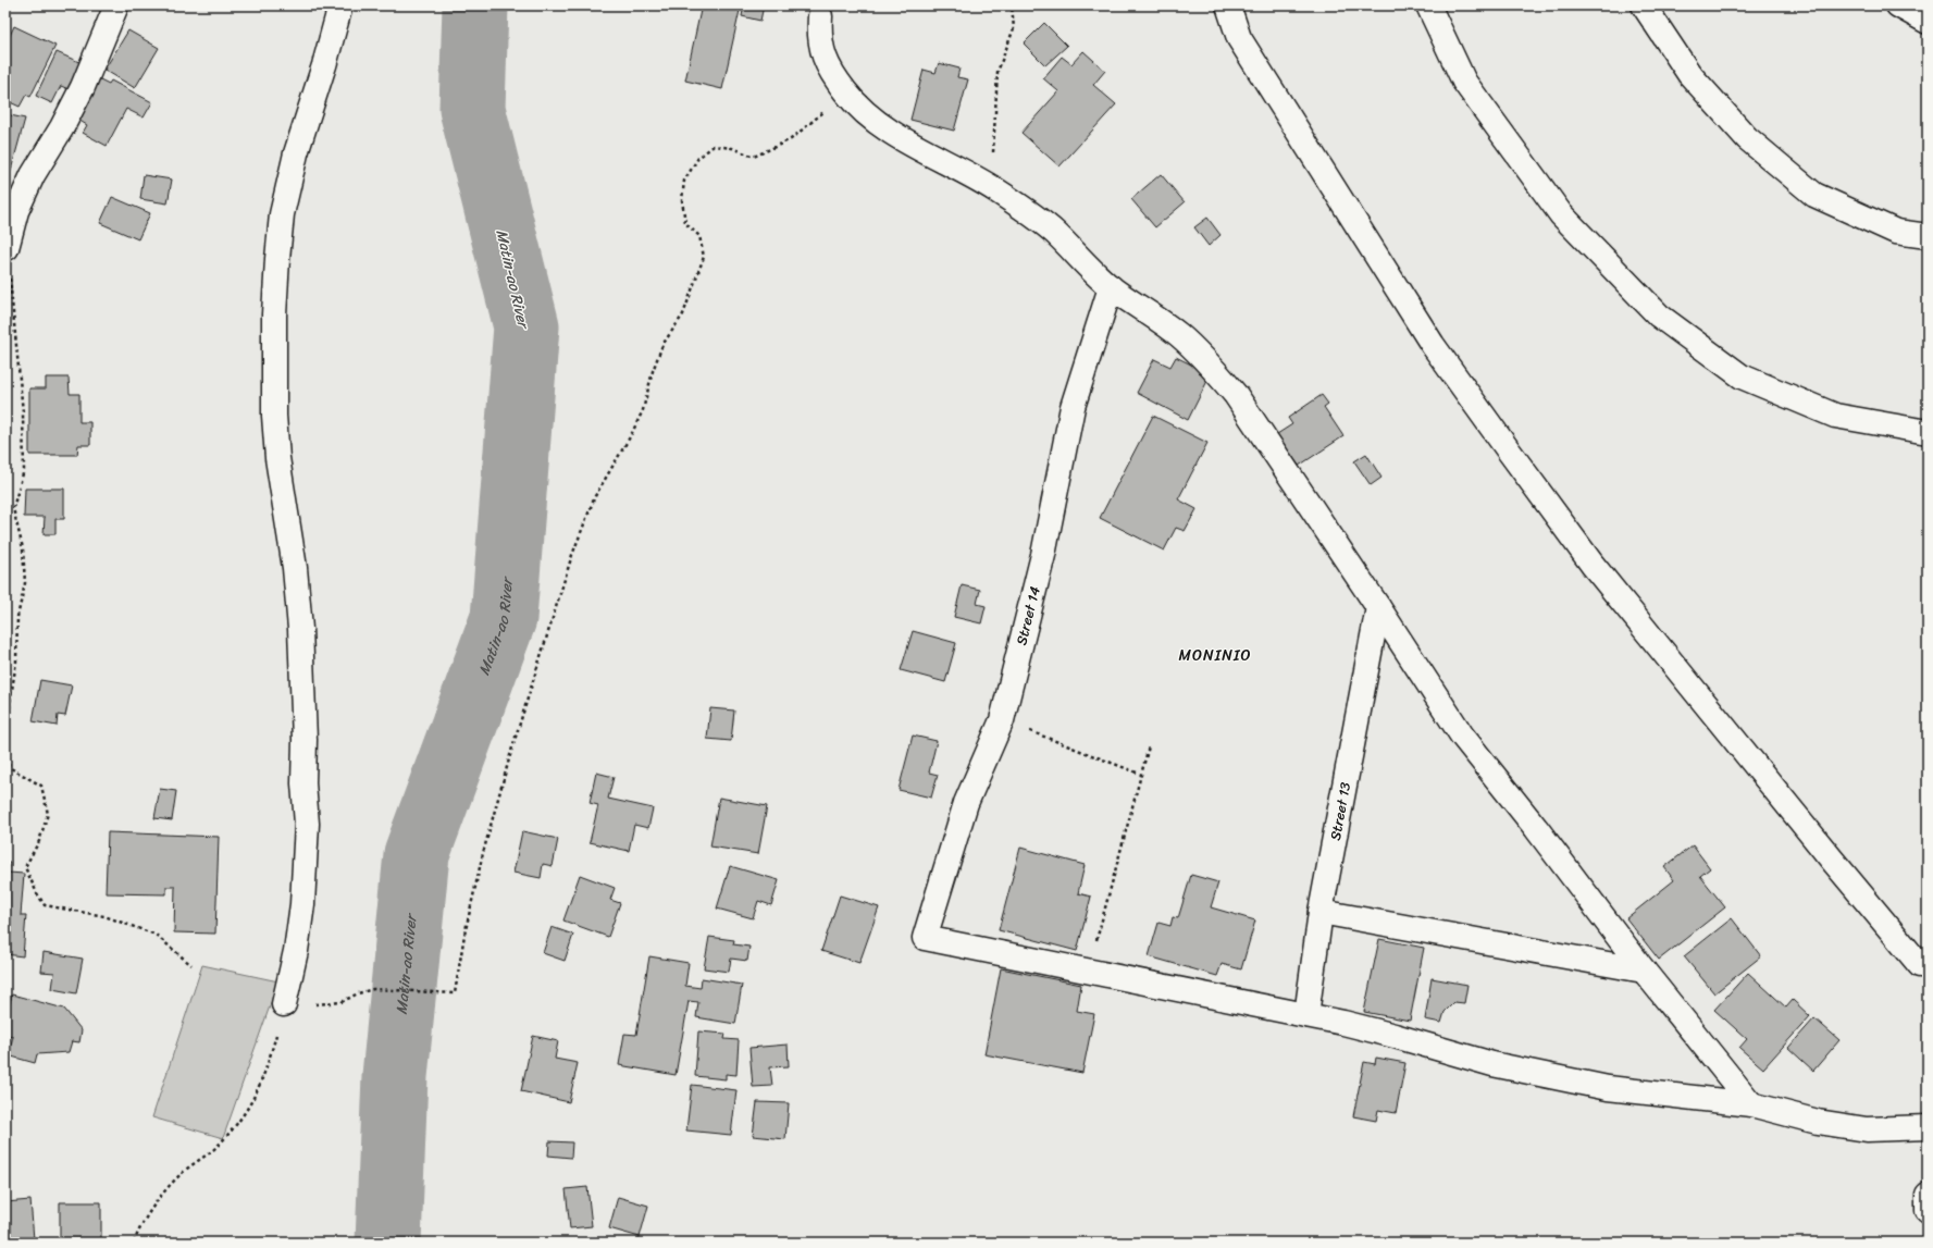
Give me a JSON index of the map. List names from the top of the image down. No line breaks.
{"streets":{"street":["Street 14","Street 13"]},"crossings":[["Street 14","Street 13"]],"districts":["MONINIO"],"water":["Matin-ao River"]}
